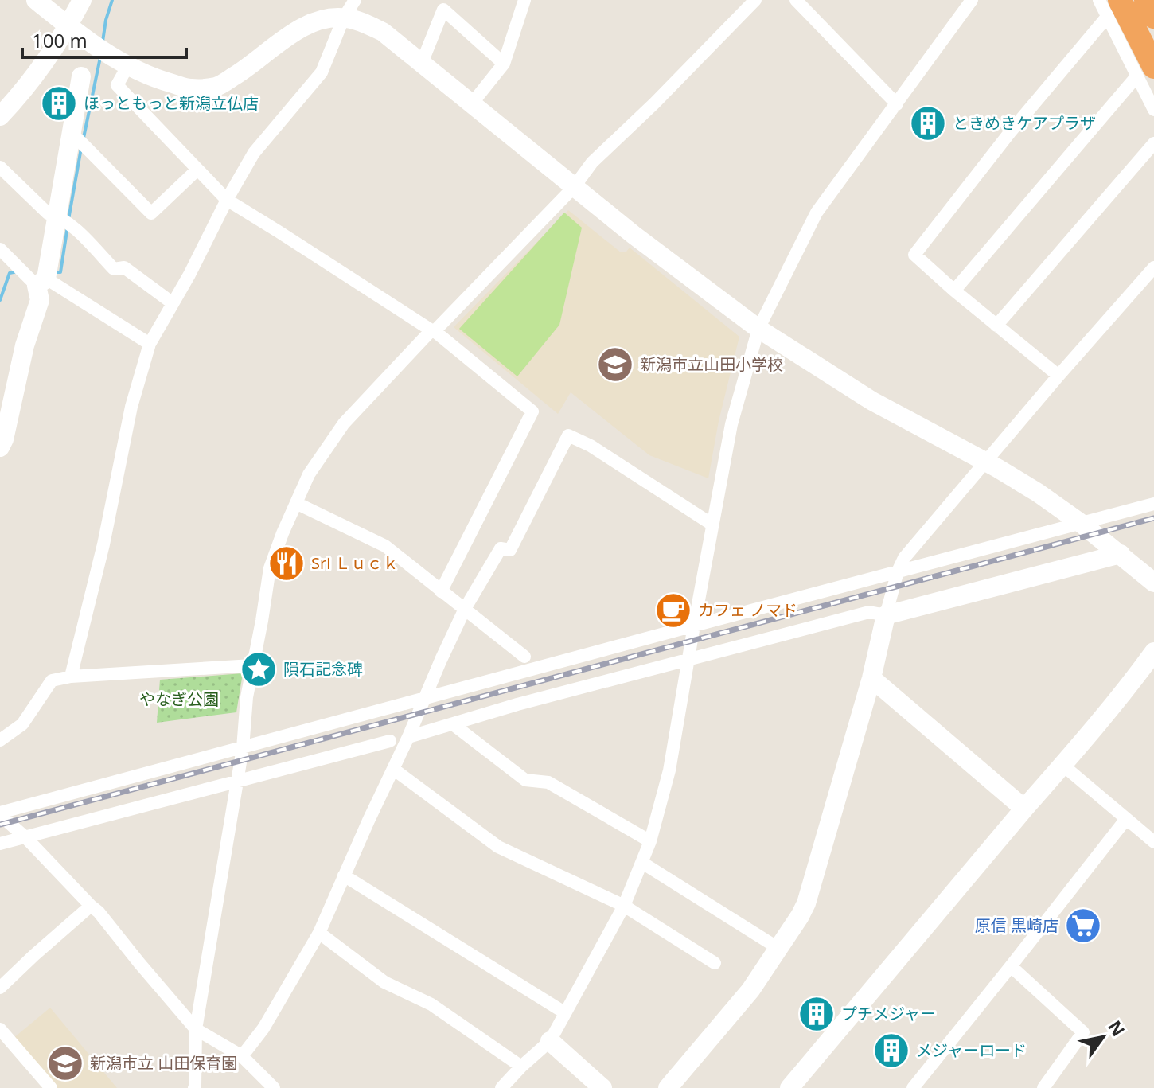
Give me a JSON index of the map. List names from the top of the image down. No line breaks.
{"parks":["やなぎ公園"],"places":{"building":["ほっともっと新潟立仏店","ときめきケアプラザ","プチメジャー","メジャーロード"],"school or university":["新潟市立山田小学校","新潟市立 山田保育園"],"restaurant":["Sri Ｌｕｃｋ"],"cafe":["カフェ ノマド"],"place":["隕石記念碑"],"supermarket":["原信 黒崎店"]},"scale_bar":"100 m","north":"top right"}
